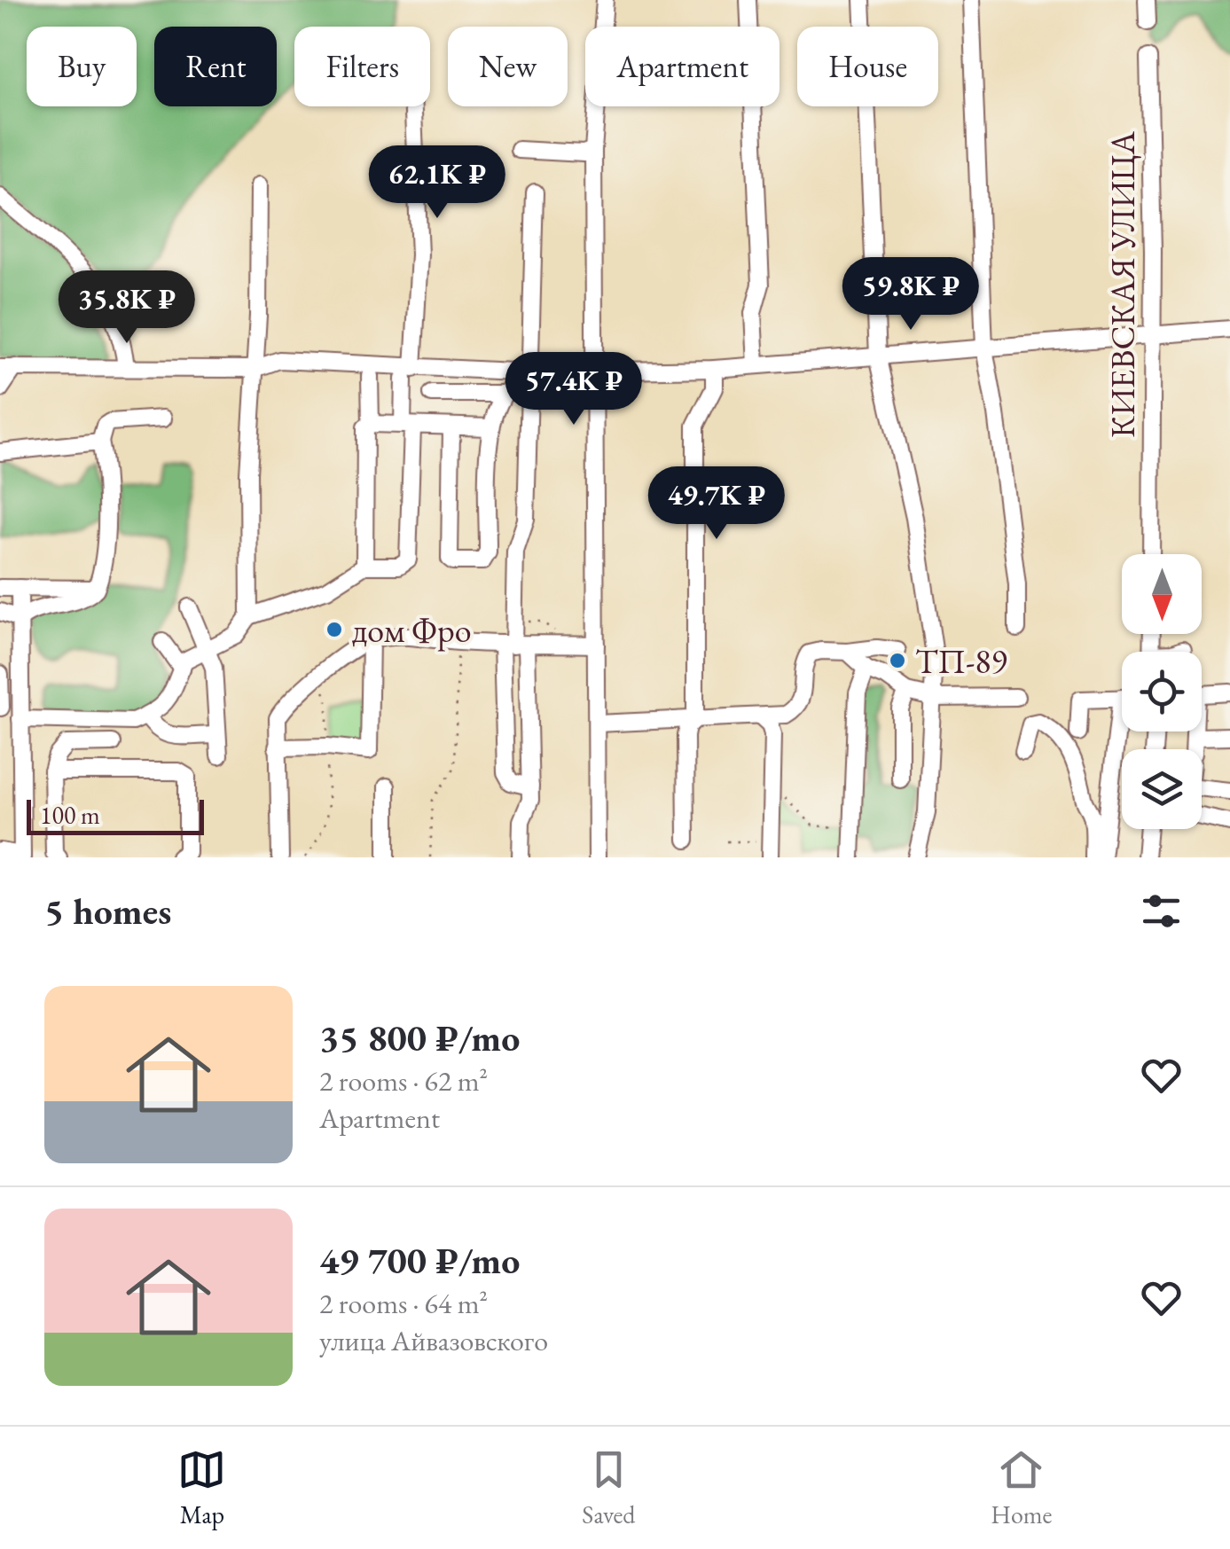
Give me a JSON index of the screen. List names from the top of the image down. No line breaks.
{"streets":{"street":["КИЕВСКАЯ УЛИЦА"]},"places":["дом Фро","ТП-89"],"scale_bar":"100 m","north":"bottom","page":{"chip":["Buy","Rent","Filters","New","Apartment","House"],"price":["62.1K ₽","59.8K ₽","35.8K ₽","57.4K ₽","49.7K ₽"],"scale":"100 m","heading":"5 homes","list":[{"name":"35 800 ₽/mo","note":"2 rooms · 62 m² · Apartment"},{"name":"49 700 ₽/mo","note":"2 rooms · 64 m² · улица Айвазовского"}],"tabs":["Map","Saved","Home"]}}
